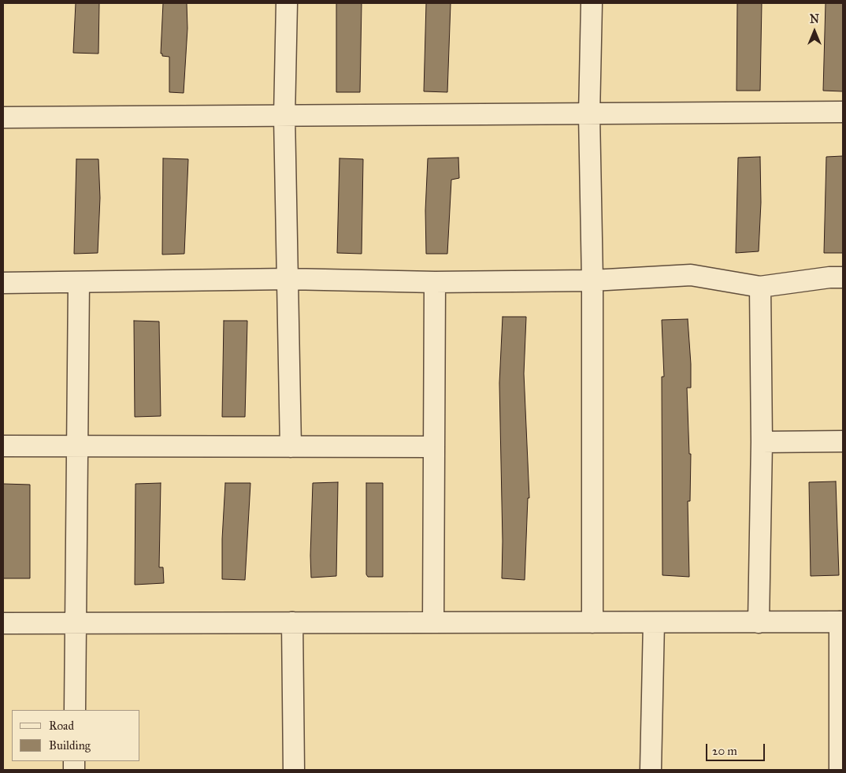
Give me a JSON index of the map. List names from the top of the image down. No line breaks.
{"legend":["Road","Building"],"scale_bar":"20 m","north":"top"}
